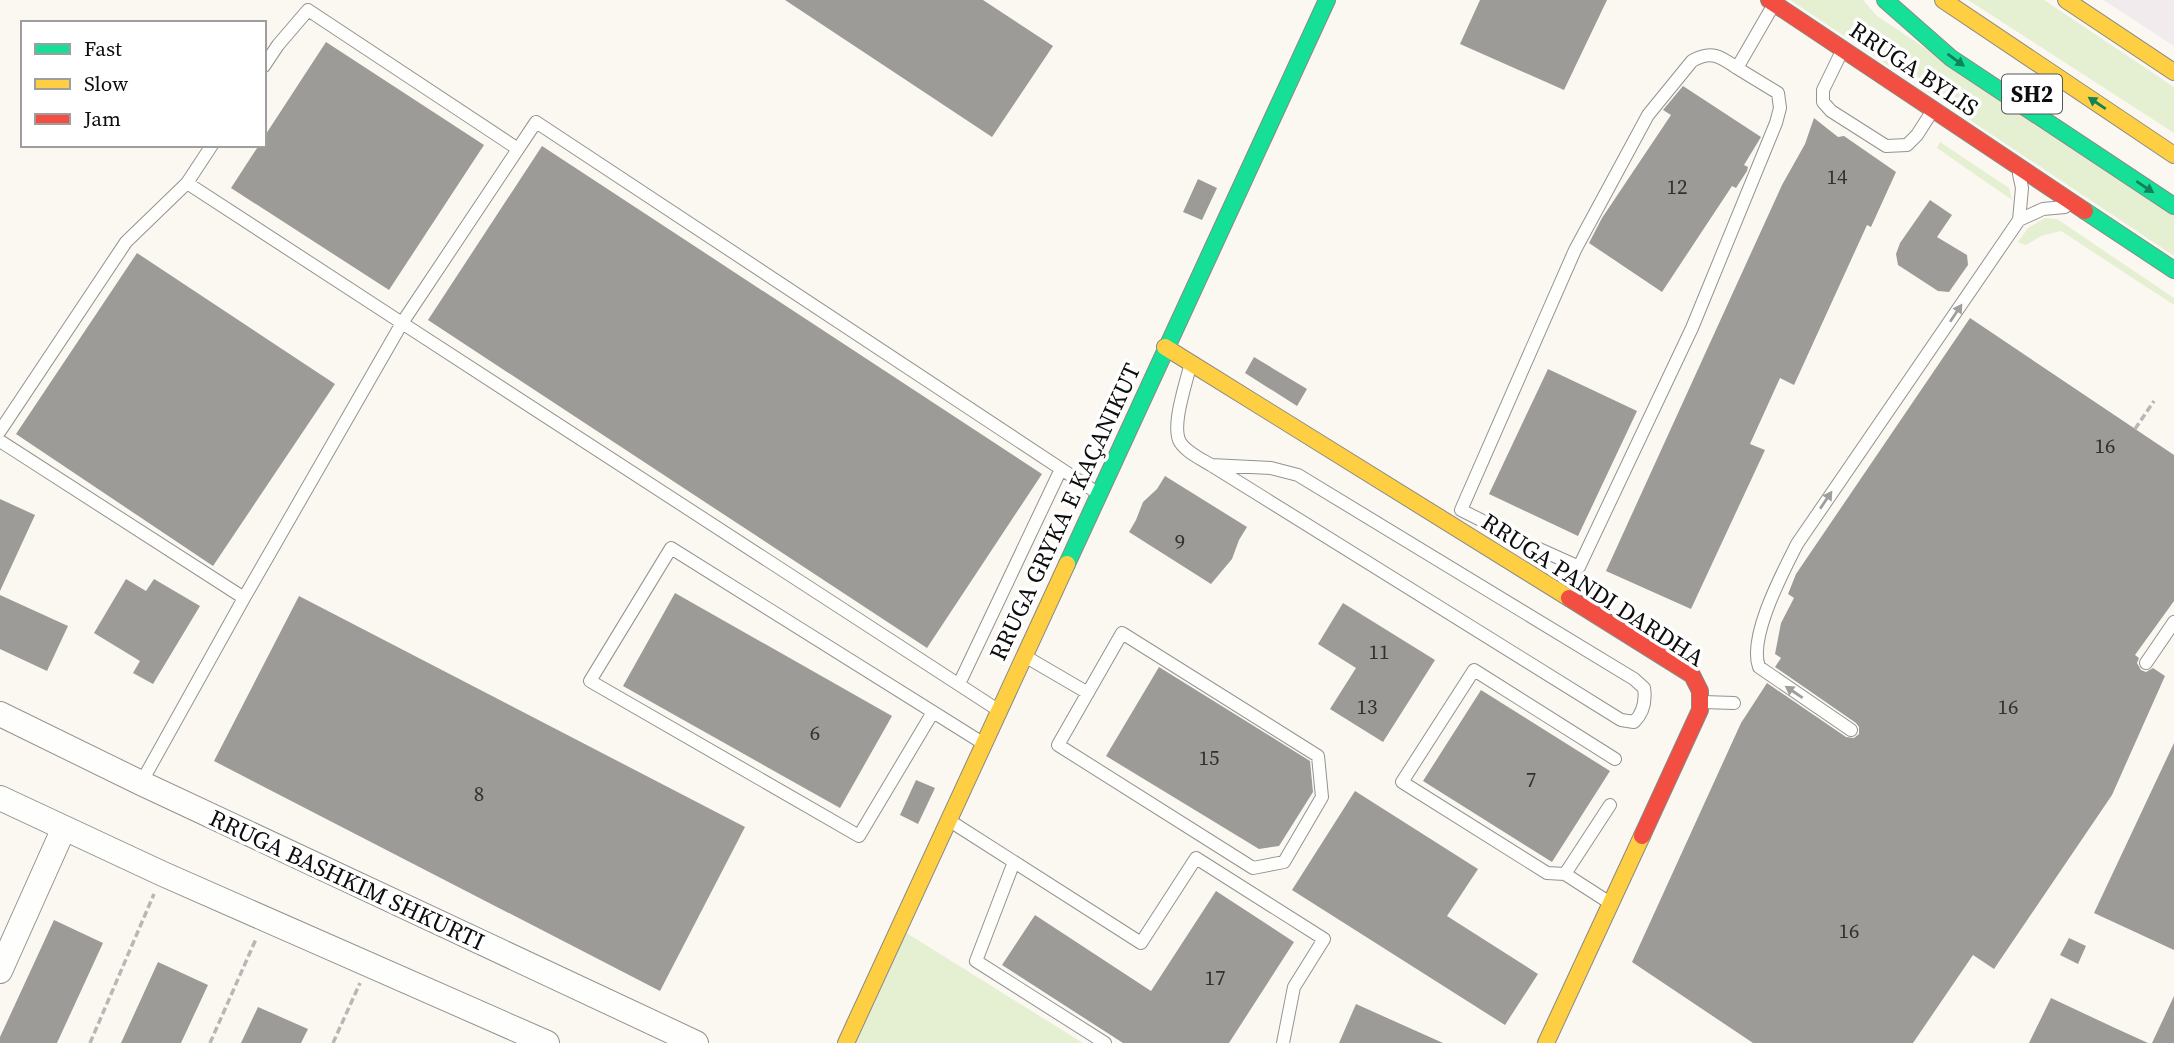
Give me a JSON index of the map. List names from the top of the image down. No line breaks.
{"streets":{"main road":["RRUGA BYLIS","SH2","RRUGA GRYKA E KAÇANIKUT","RRUGA PANDI DARDHA"],"street":["RRUGA BASHKIM SHKURTI"]},"crossings":[["RRUGA GRYKA E KAÇANIKUT","RRUGA PANDI DARDHA"]],"house_numbers":["14","12","16","9","11","13","16","6","15","7","8","16","17"],"legend":["Fast","Slow","Jam"]}
